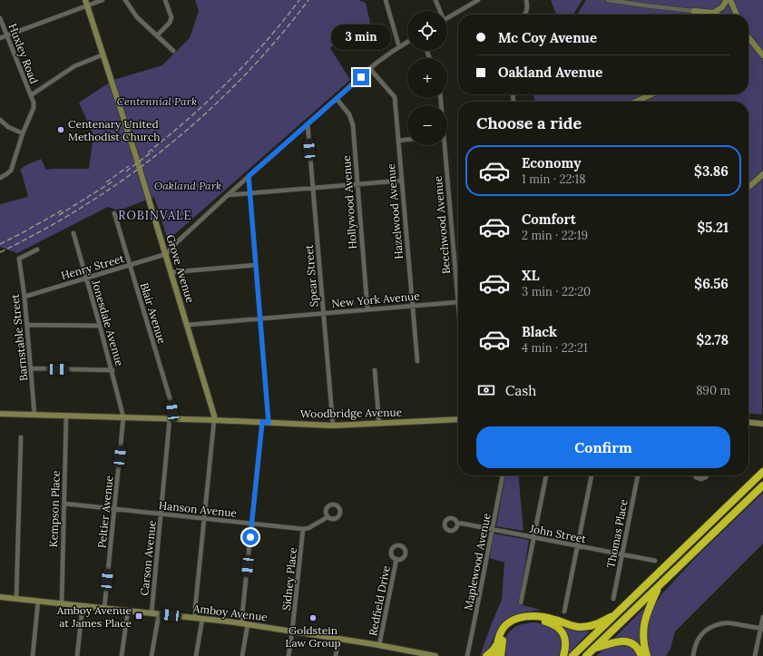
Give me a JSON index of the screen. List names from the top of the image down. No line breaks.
{"streets":{"street":["Huxley Road","Hollywood Avenue","Hazelwood Avenue","Beechwood Avenue","Henry Street","Grove Avenue","Spear Street","New York Avenue","Blair Avenue","Jonesdale Avenue","Barnstable Street","Woodbridge Avenue","Kempson Place","Hanson Avenue","Peltier Avenue","John Street","Thomas Place","Carson Avenue","Maplewood Avenue","Sidney Place","Redfield Drive","Amboy Avenue"]},"crossings":[["Hollywood Avenue","New York Avenue"],["Hazelwood Avenue","New York Avenue"],["Beechwood Avenue","New York Avenue"],["Henry Street","Grove Avenue"],["Henry Street","Blair Avenue"],["Henry Street","Jonesdale Avenue"],["Henry Street","Barnstable Street"],["Grove Avenue","New York Avenue"],["Grove Avenue","Woodbridge Avenue"],["Spear Street","New York Avenue"],["Spear Street","Woodbridge Avenue"],["Blair Avenue","Woodbridge Avenue"],["Blair Avenue","Carson Avenue"],["Jonesdale Avenue","Woodbridge Avenue"],["Jonesdale Avenue","Peltier Avenue"],["Barnstable Street","Woodbridge Avenue"],["Woodbridge Avenue","Kempson Place"],["Woodbridge Avenue","Peltier Avenue"],["Woodbridge Avenue","Carson Avenue"],["Kempson Place","Hanson Avenue"],["Kempson Place","Amboy Avenue"],["Hanson Avenue","Peltier Avenue"],["Hanson Avenue","Carson Avenue"],["Hanson Avenue","Sidney Place"],["Peltier Avenue","Amboy Avenue"],["John Street","Thomas Place"],["John Street","Maplewood Avenue"],["Carson Avenue","Amboy Avenue"],["Sidney Place","Amboy Avenue"],["Redfield Drive","Amboy Avenue"]],"districts":["ROBINVALE"],"parks":["Centennial Park","Oakland Park"],"places":{"other":["Centenary United Methodist Church","Goldstein Law Group"],"transit":["Amboy Avenue at James Place"]},"page":{"map_buttons":["+","−"],"banner":["Mc Coy Avenue","Oakland Avenue"],"bubble":"3 min","heading":"Choose a ride","list":[{"name":"Economy","note":"1 min · 22:18","value":"$3.86"},{"name":"Comfort","note":"2 min · 22:19","value":"$5.21"},{"name":"XL","note":"3 min · 22:20","value":"$6.56"},{"name":"Black","note":"4 min · 22:21","value":"$2.78"}],"pay":["Cash","890 m"],"buttons":"Confirm"}}
